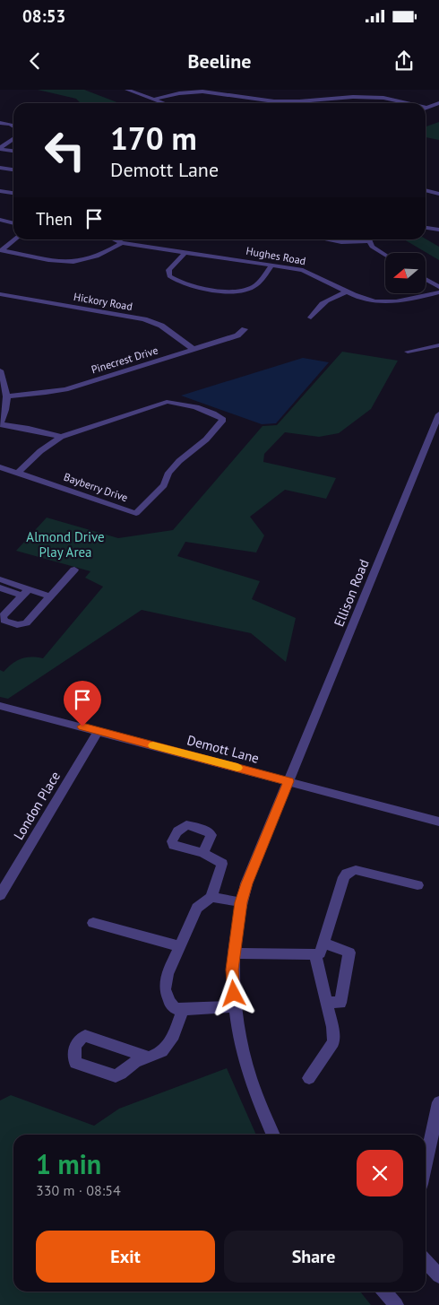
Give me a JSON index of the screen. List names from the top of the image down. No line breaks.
{"streets":{"street":["Hughes Road","Hickory Road","Pinecrest Drive","Bayberry Drive","Ellison Road","Demott Lane","London Place"]},"crossings":[["Hickory Road","Pinecrest Drive"],["Ellison Road","Demott Lane"],["Demott Lane","London Place"]],"parks":["Almond Drive Play Area"],"north":"left","page":{"status":"08:53","header":"Beeline","turn":["170 m","Demott Lane"],"then":"Then","heading":["1 min","330 m · 08:54"],"buttons":["Exit","Share"]}}
